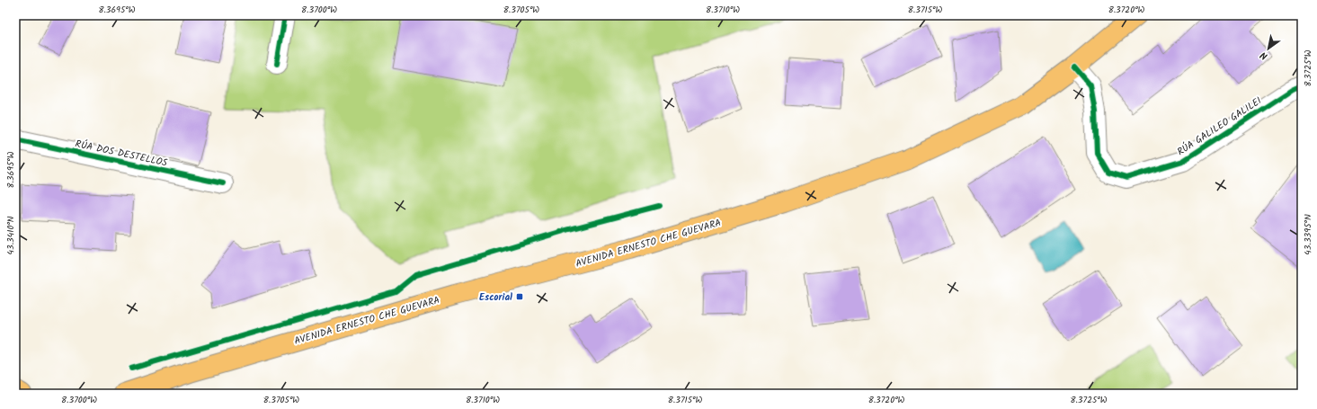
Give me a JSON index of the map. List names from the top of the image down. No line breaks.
{"streets":{"main road":["AVENIDA ERNESTO CHE GUEVARA"],"street":["RÚA GALILEO GALILEI","RÚA DOS DESTELLOS"]},"crossings":[["RÚA GALILEO GALILEI","AVENIDA ERNESTO CHE GUEVARA"]],"places":{"transit":["Escorial"]},"north":"bottom left","coordinates":["8.3695°W","8.3700°W","8.3705°W","8.3710°W","8.3715°W","8.3720°W","8.3725°W","43.3395°N","43.3410°N"]}
